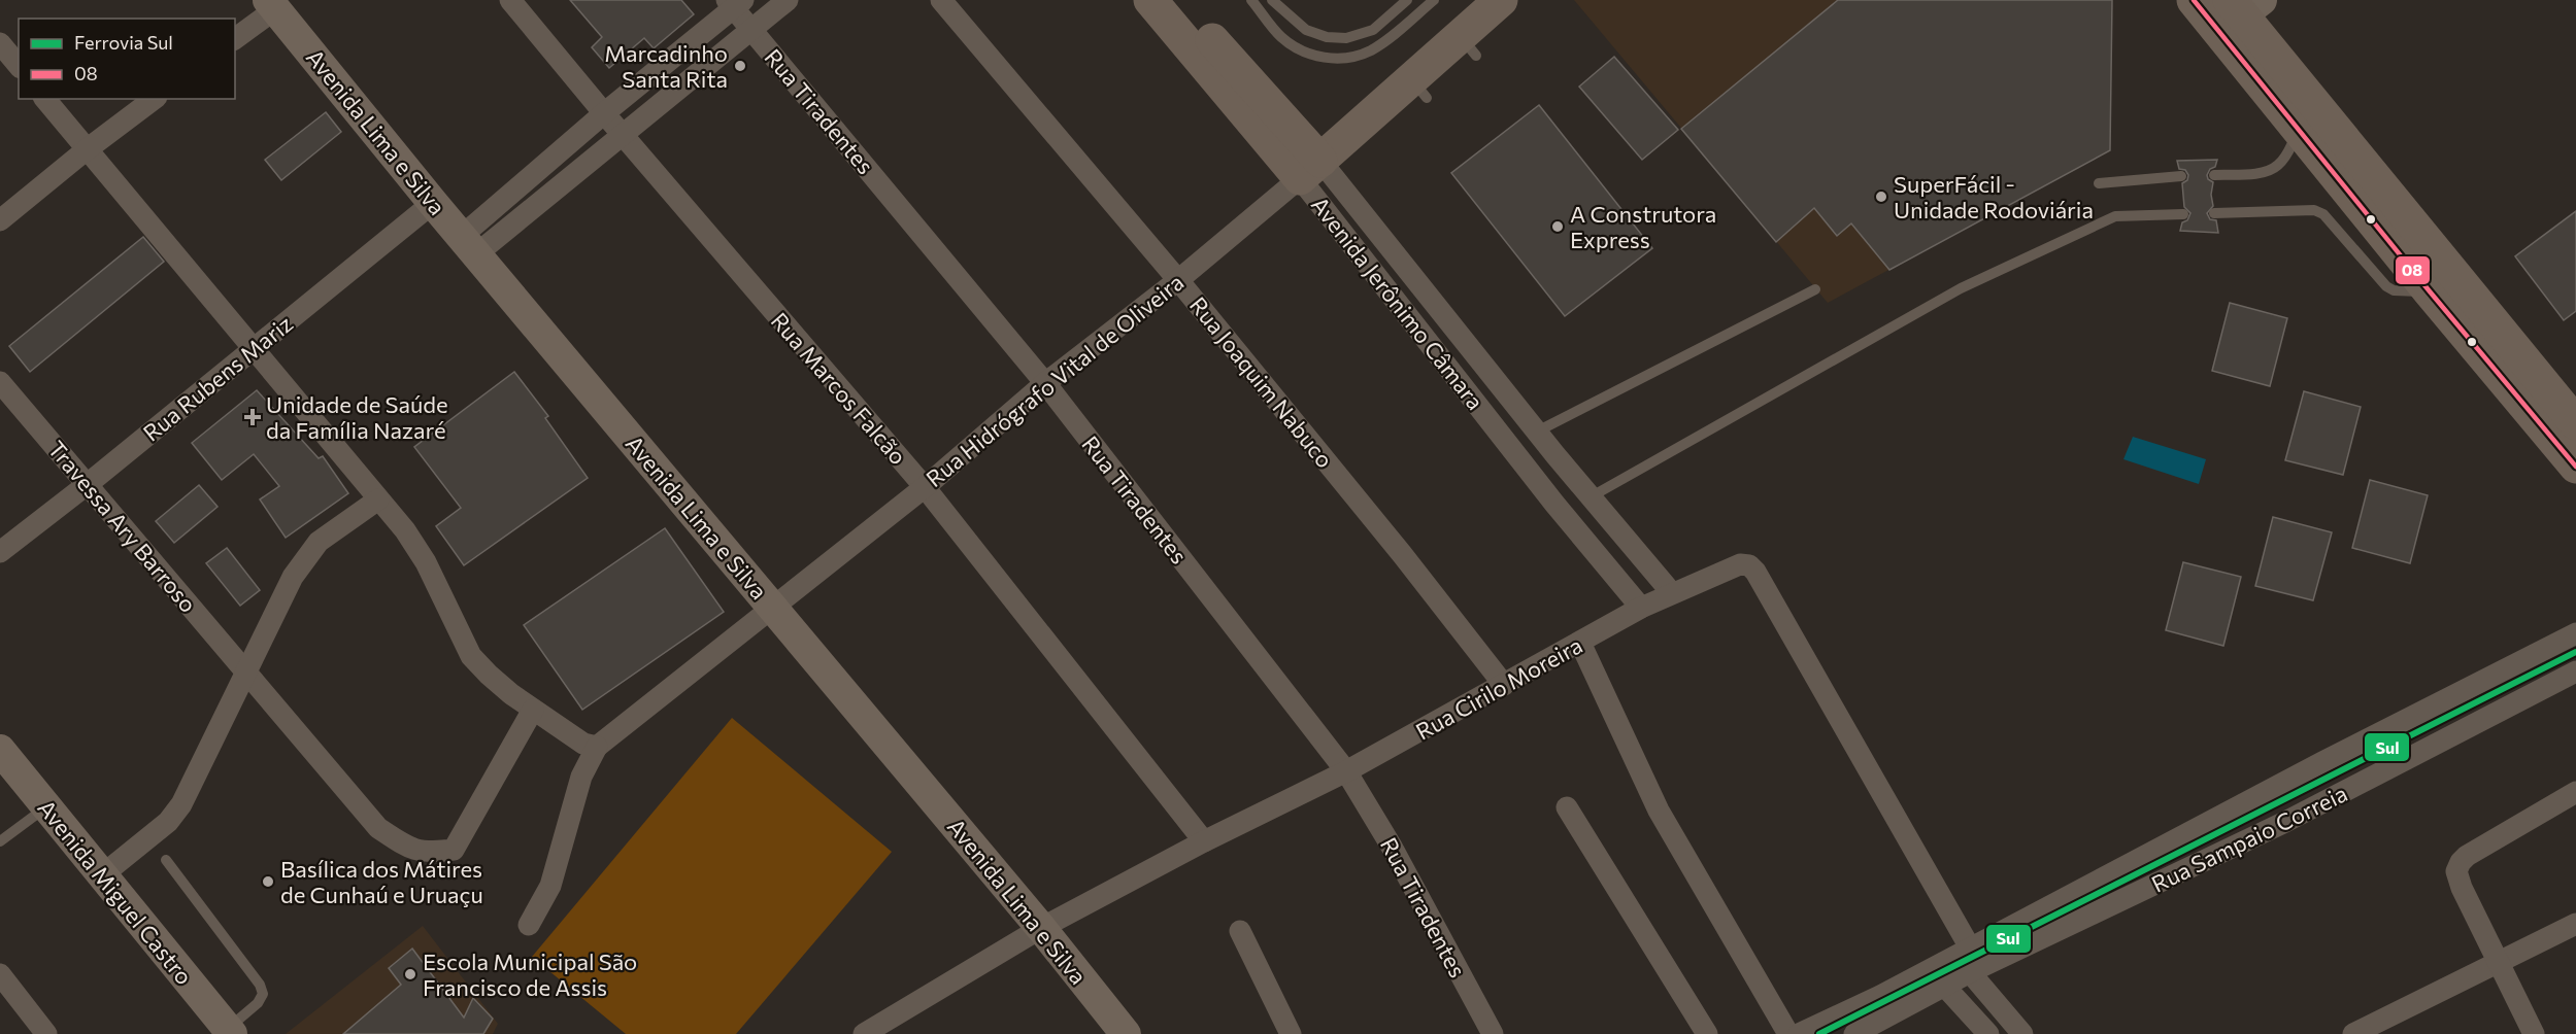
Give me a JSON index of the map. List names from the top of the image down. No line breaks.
{"streets":{"main road":["Avenida Lima e Silva","Avenida Jerônimo Câmara","Rua Hidrógrafo Vital de Oliveira","Avenida Miguel Castro"],"street":["Rua Tiradentes","Rua Rubens Mariz","Rua Joaquim Nabuco","Rua Marcos Falcão","Travessa Ary Barroso","Rua Cirilo Moreira","Rua Sampaio Correia"]},"crossings":[["Rua Tiradentes","Rua Hidrógrafo Vital de Oliveira"],["Rua Tiradentes","Rua Cirilo Moreira"],["Avenida Lima e Silva","Rua Rubens Mariz"],["Avenida Lima e Silva","Rua Hidrógrafo Vital de Oliveira"],["Avenida Lima e Silva","Rua Cirilo Moreira"],["Avenida Jerônimo Câmara","Rua Hidrógrafo Vital de Oliveira"],["Avenida Jerônimo Câmara","Rua Cirilo Moreira"],["Rua Rubens Mariz","Travessa Ary Barroso"],["Rua Hidrógrafo Vital de Oliveira","Rua Joaquim Nabuco"],["Rua Hidrógrafo Vital de Oliveira","Rua Marcos Falcão"],["Rua Joaquim Nabuco","Rua Cirilo Moreira"],["Rua Marcos Falcão","Rua Cirilo Moreira"],["Rua Cirilo Moreira","Rua Sampaio Correia"]],"places":{"other":["Marcadinho Santa Rita","SuperFácil - Unidade Rodoviária","A Construtora Express","Basílica dos Mátires de Cunhaú e Uruaçu","Escola Municipal São Francisco de Assis"],"health":["Unidade de Saúde da Família Nazaré"]},"lines":["transit line 08","rail line Sul"],"legend":["Ferrovia Sul","08"]}
